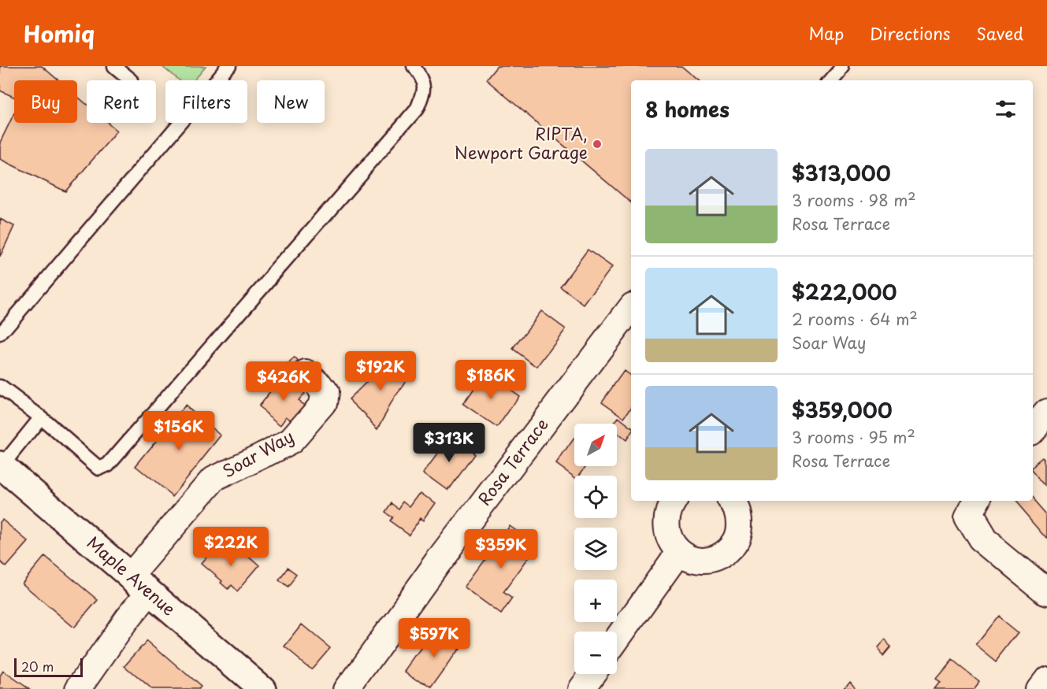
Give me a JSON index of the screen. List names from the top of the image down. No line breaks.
{"streets":{"street":["Soar Way","Rosa Terrace","Maple Avenue"]},"crossings":[["Soar Way","Maple Avenue"]],"places":["RIPTA, Newport Garage"],"scale_bar":"20 m","north":"top right","page":{"header":"Homiq","nav":["Map","Directions","Saved"],"chip":["Buy","Rent","Filters","New"],"heading":"8 homes","list":[{"name":"$313,000","note":"3 rooms · 98 m² · Rosa Terrace"},{"name":"$222,000","note":"2 rooms · 64 m² · Soar Way"},{"name":"$359,000","note":"3 rooms · 95 m² · Rosa Terrace"}],"price":["$192K","$186K","$426K","$156K","$313K","$222K","$359K","$597K"],"map_buttons":["+","−"],"scale":"20 m"}}
